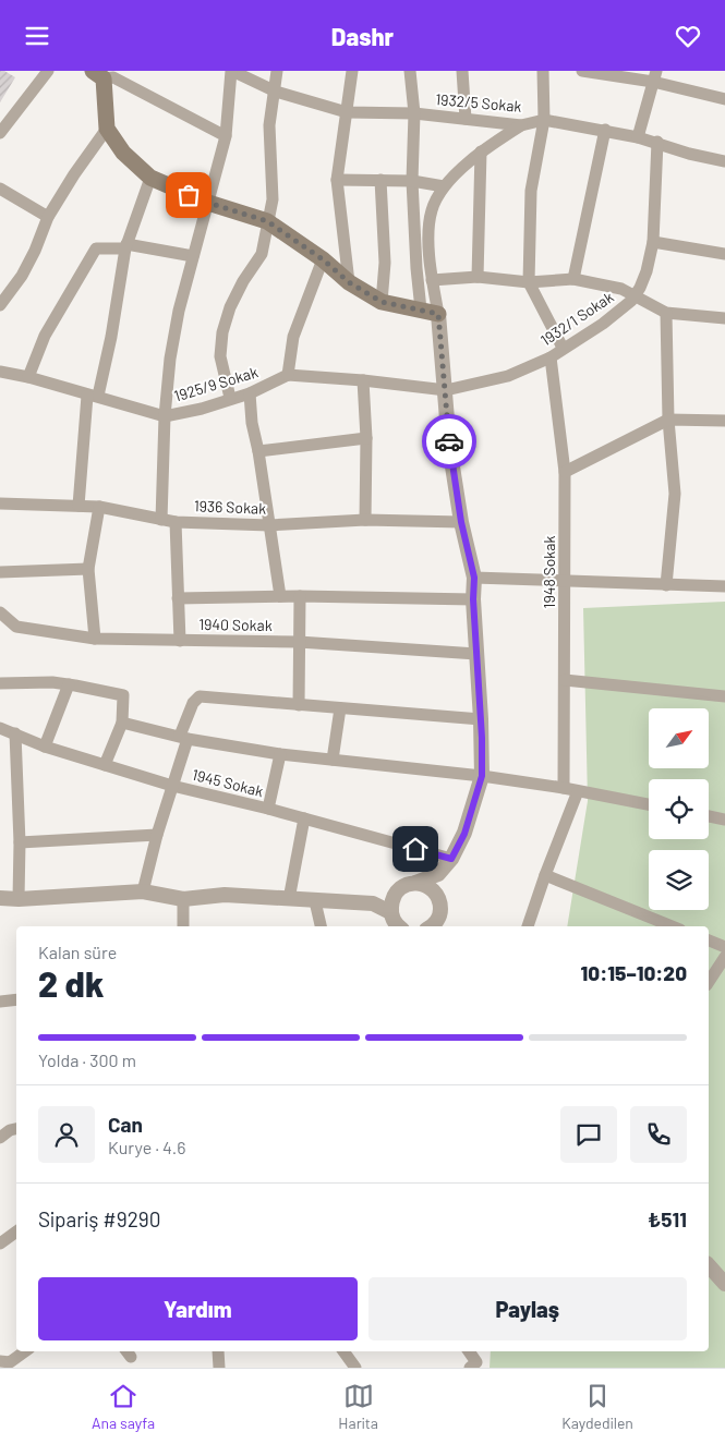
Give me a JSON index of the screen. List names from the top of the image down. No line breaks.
{"streets":{"street":["1932/5 Sokak","1932/1 Sokak","1925/9 Sokak","1936 Sokak","1948 Sokak","1940 Sokak","1945 Sokak"]},"crossings":[["1932/5 Sokak","1932/1 Sokak"],["1932/1 Sokak","1948 Sokak"]],"north":"top right","page":{"header":"Dashr","heading":["2 dk","Kalan süre","10:15–10:20"],"panel":["Can","Kurye · 4.6","Sipariş #9290","₺511"],"bar":"Yolda · 300 m","buttons":["Yardım","Paylaş"],"tabs":["Ana sayfa","Harita","Kaydedilen"]}}
